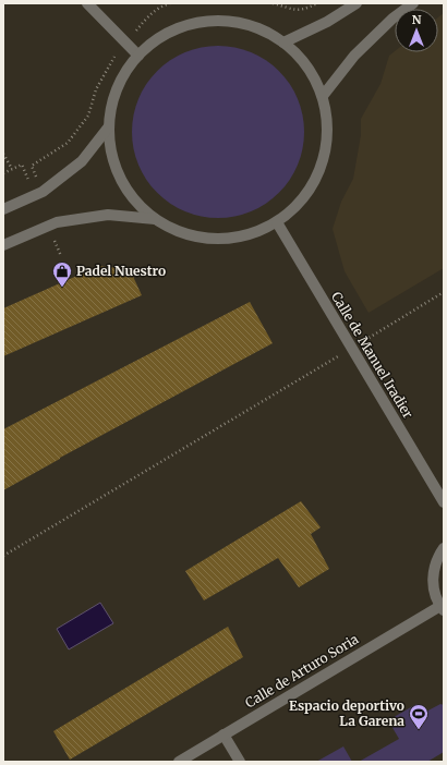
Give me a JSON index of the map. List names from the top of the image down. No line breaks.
{"streets":{"street":["Calle de Manuel Iradier","Calle de Arturo Soria"]},"places":{"shop":["Padel Nuestro"],"sports":["Espacio deportivo La Garena"]},"north":"top"}
